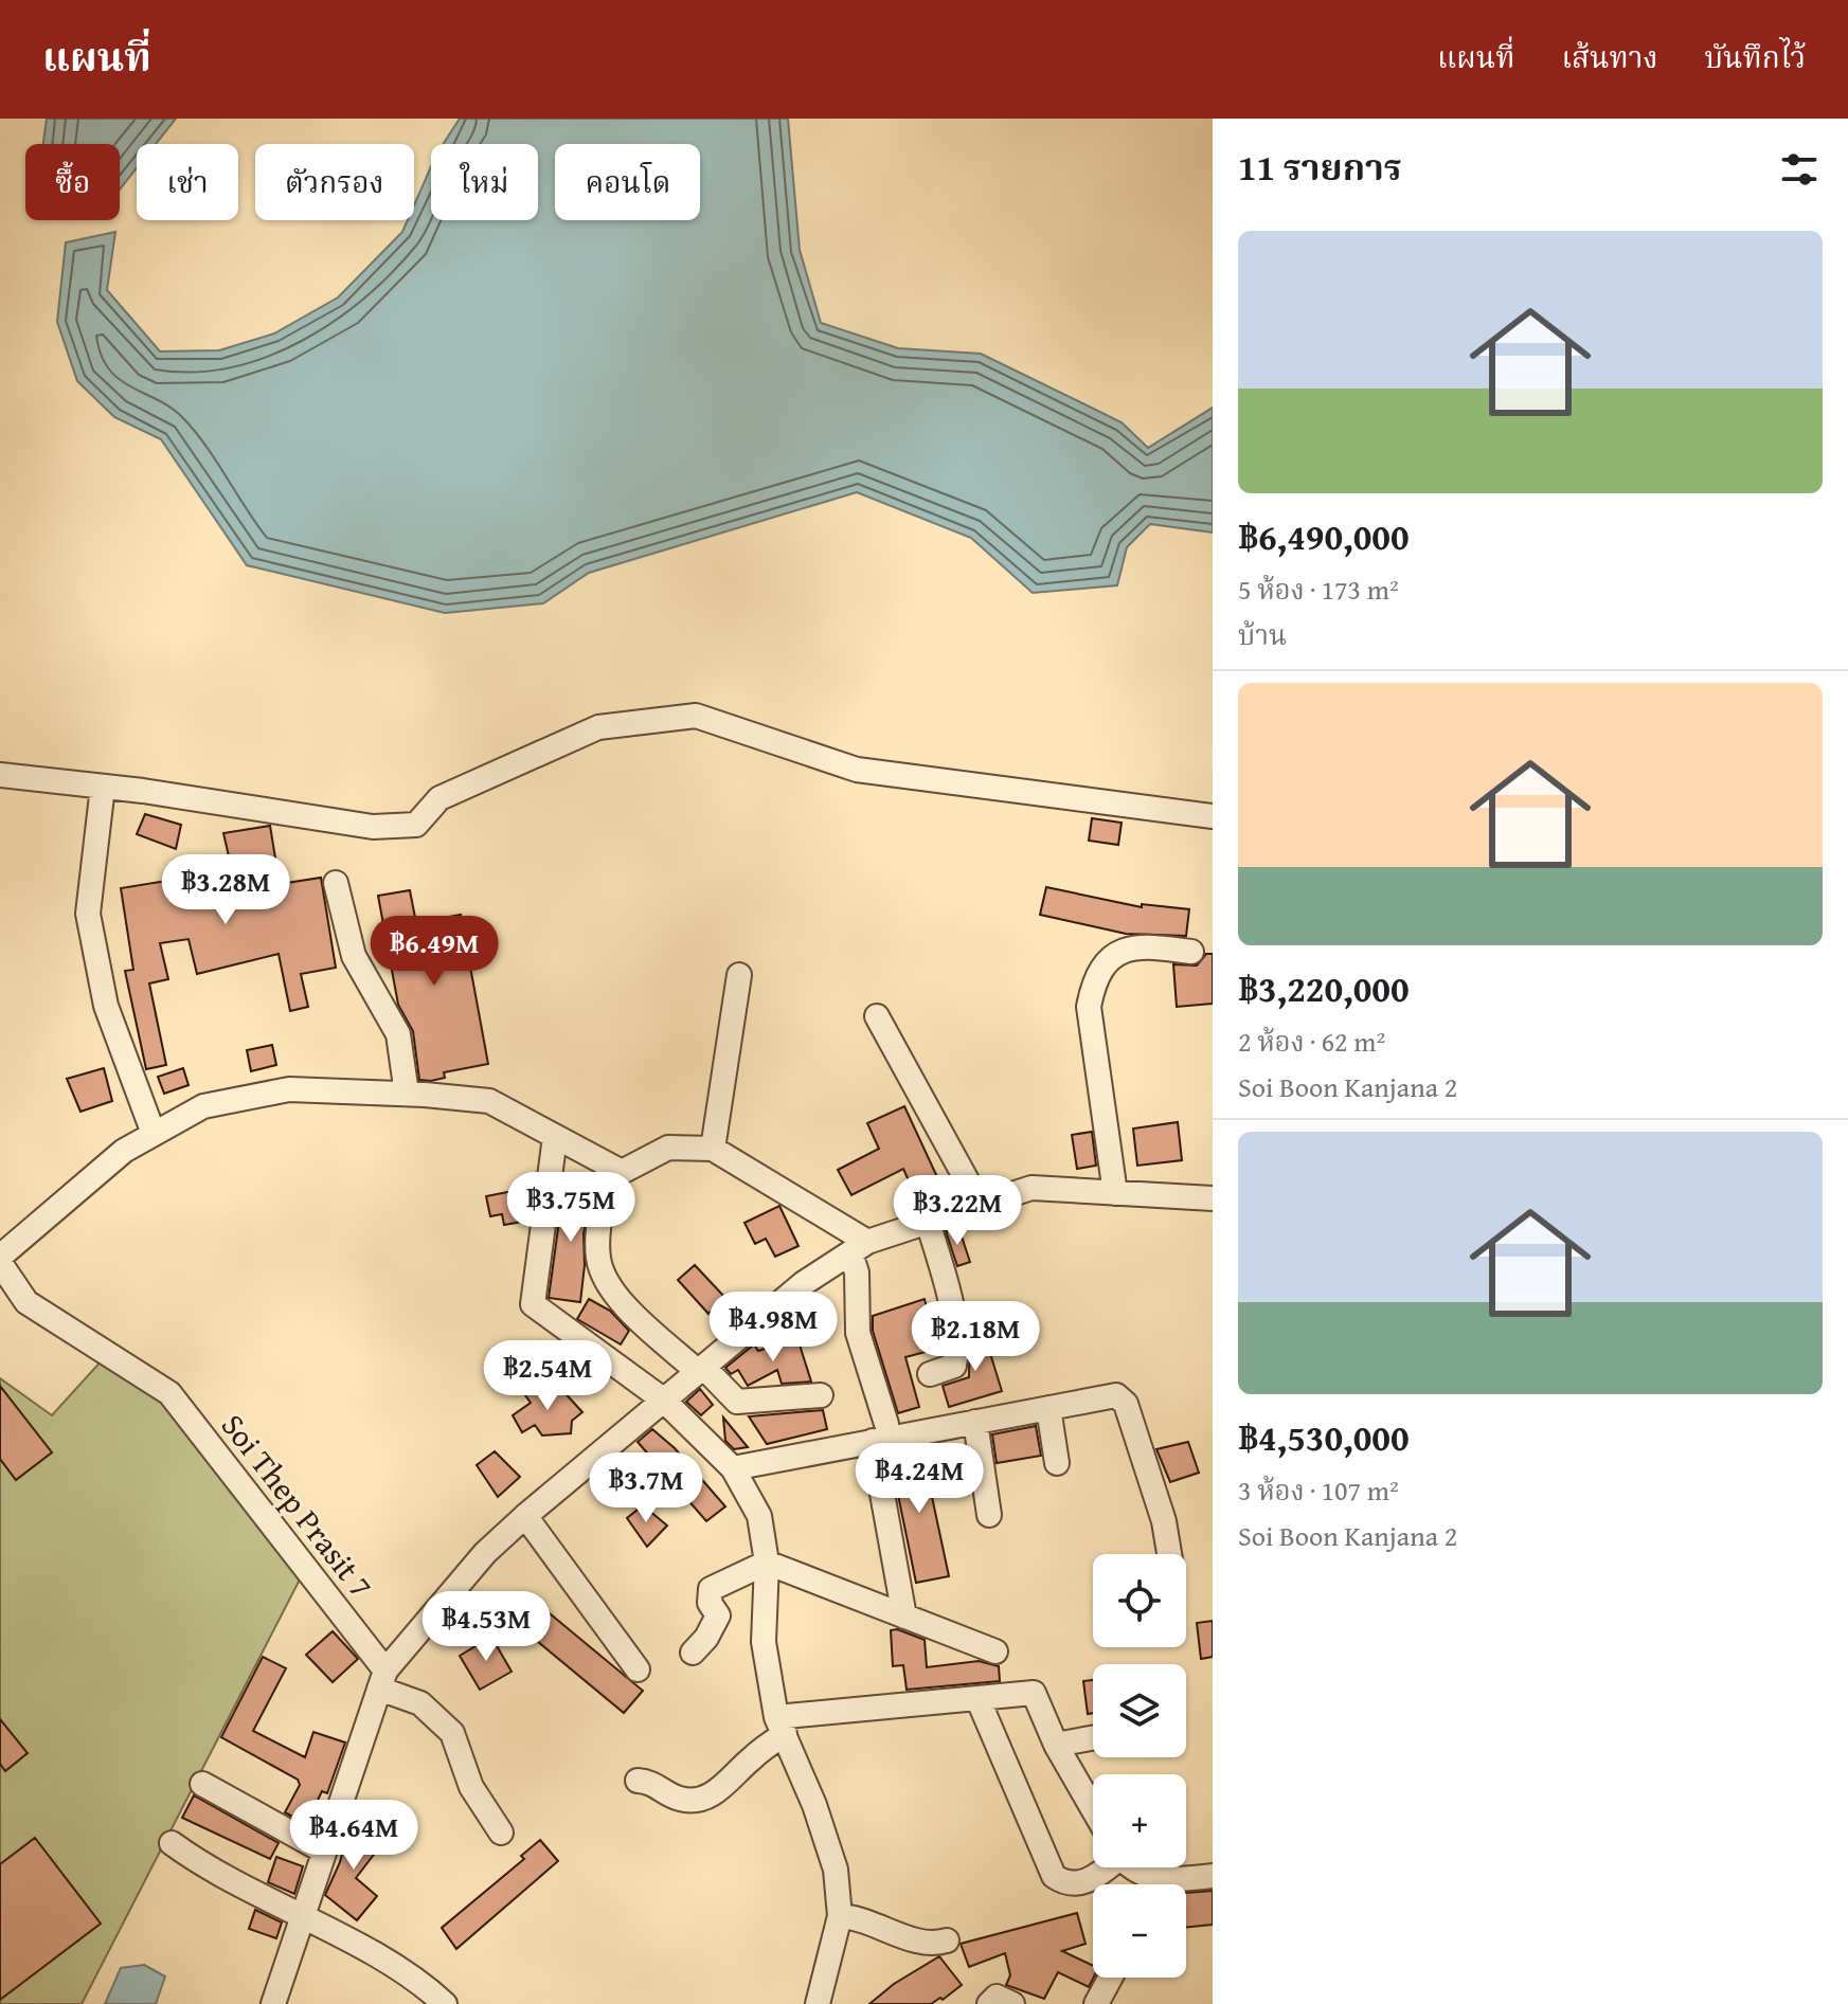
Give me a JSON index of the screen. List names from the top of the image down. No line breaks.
{"streets":{"street":["Soi Thep Prasit 7"]},"page":{"header":"แผนที่","nav":["แผนที่","เส้นทาง","บันทึกไว้"],"heading":"11 รายการ","chip":["ซื้อ","เช่า","ตัวกรอง","ใหม่","คอนโด"],"list":[{"name":"฿6,490,000","note":"5 ห้อง · 173 m² · บ้าน"},{"name":"฿3,220,000","note":"2 ห้อง · 62 m² · Soi Boon Kanjana 2"},{"name":"฿4,530,000","note":"3 ห้อง · 107 m² · Soi Boon Kanjana 2"}],"price":["฿3.28M","฿6.49M","฿3.75M","฿3.22M","฿4.98M","฿2.18M","฿2.54M","฿4.24M","฿3.7M","฿4.53M","฿4.64M"],"map_buttons":["+","−"]}}
